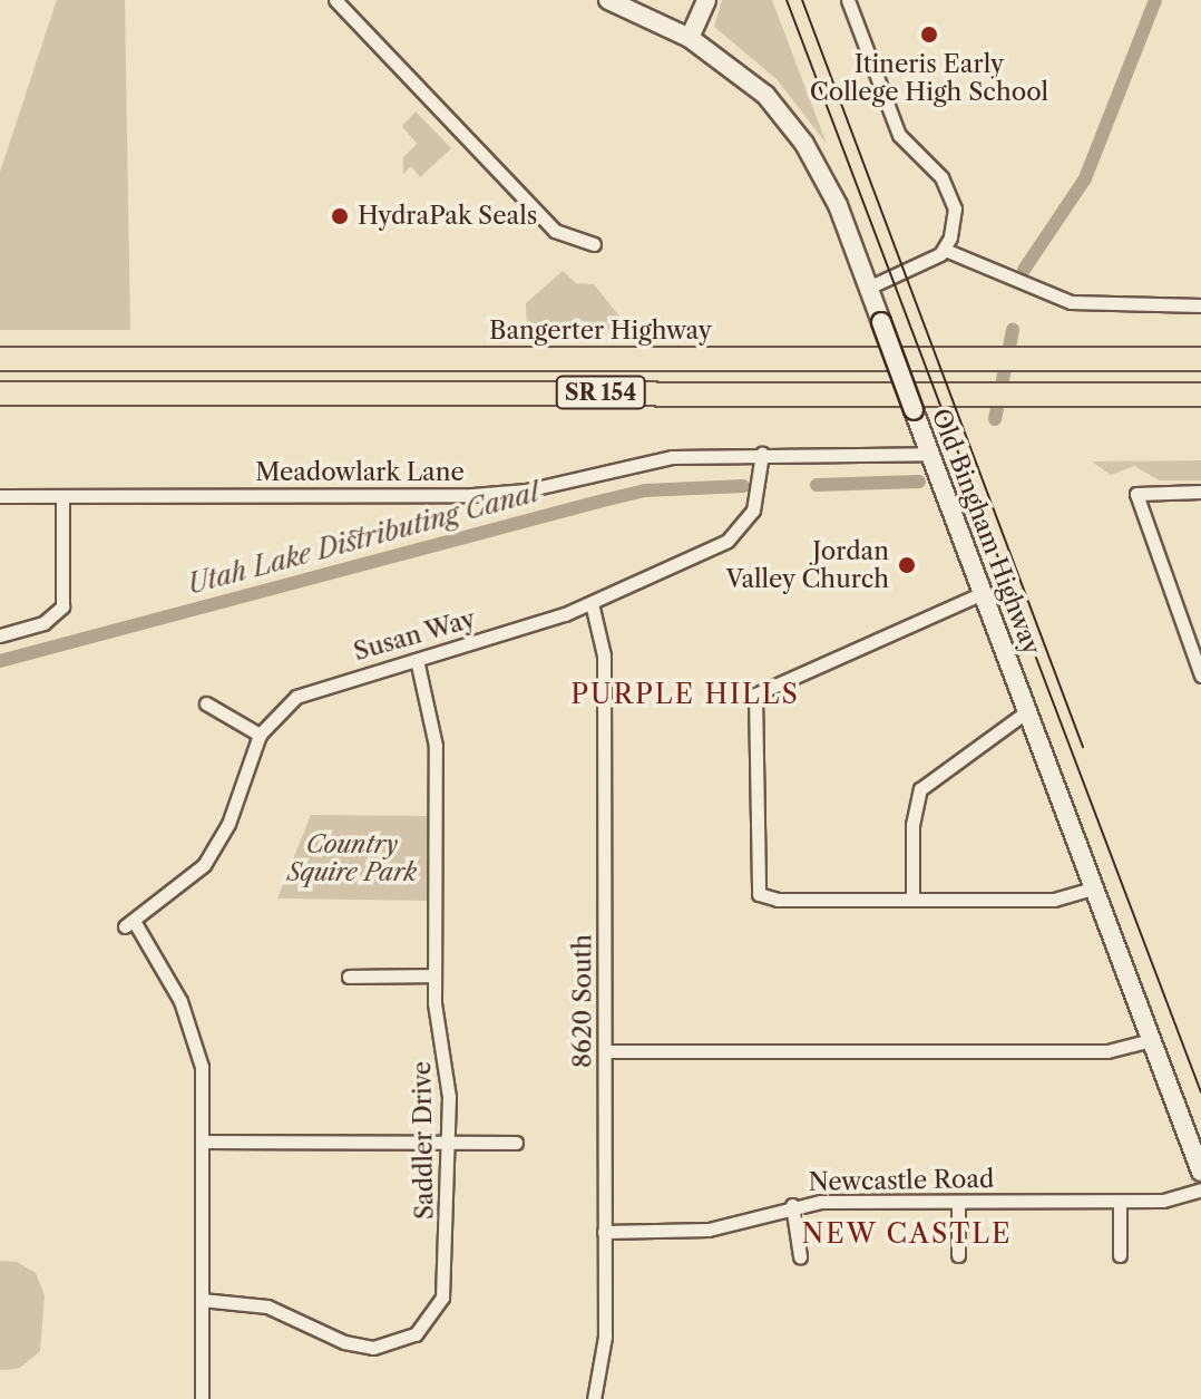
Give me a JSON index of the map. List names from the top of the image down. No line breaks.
{"streets":{"highway":["Bangerter Highway","SR 154"],"street":["Meadowlark Lane","Old Bingham Highway","Susan Way","8620 South","Saddler Drive","Newcastle Road"]},"crossings":[["Meadowlark Lane","Old Bingham Highway"],["Meadowlark Lane","Susan Way"],["Susan Way","8620 South"],["Susan Way","Saddler Drive"],["8620 South","Newcastle Road"]],"districts":["PURPLE HILLS","NEW CASTLE"],"water":["Utah Lake Distributing Canal"],"parks":["Country Squire Park"],"places":["Itineris Early College High School","HydraPak Seals","Jordan Valley Church"]}
